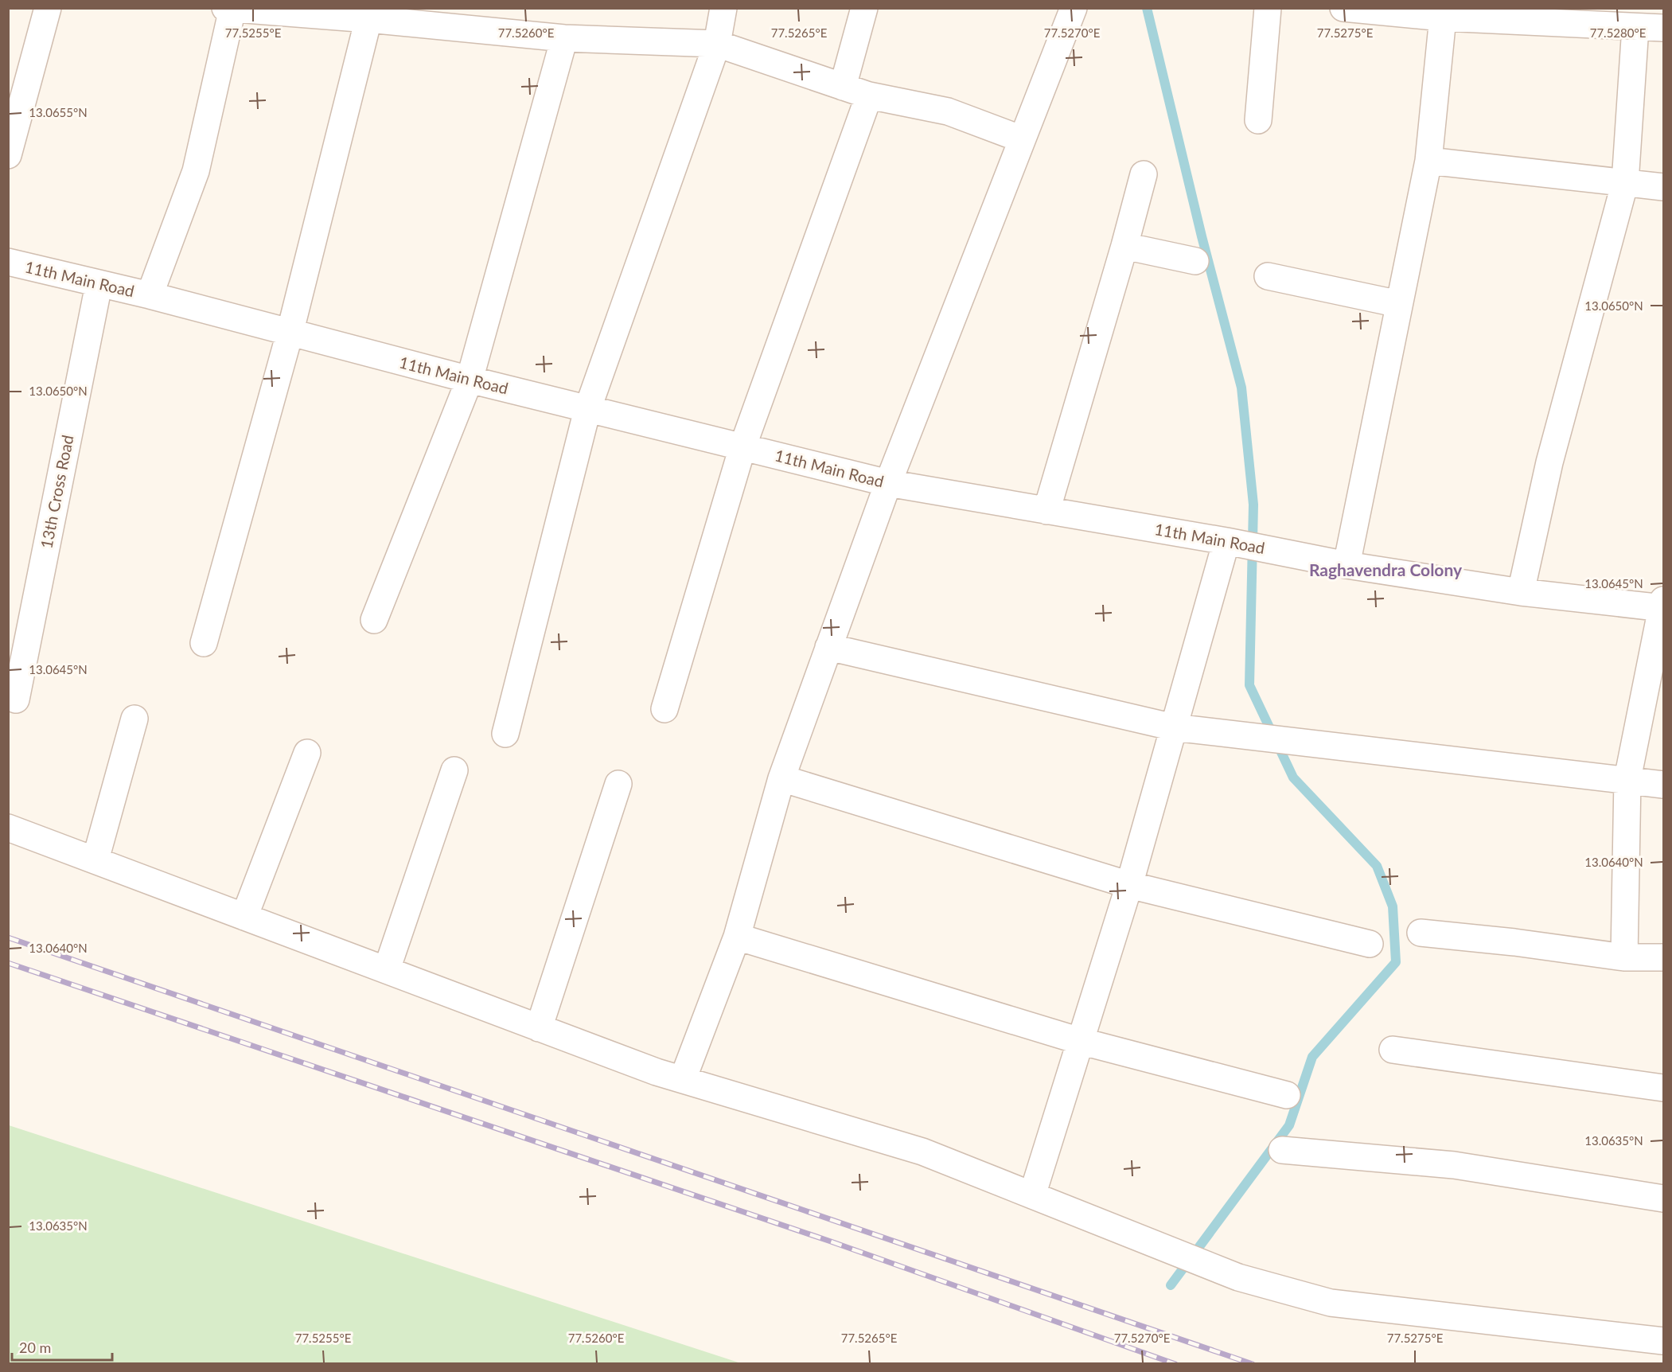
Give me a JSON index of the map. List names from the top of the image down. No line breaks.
{"streets":{"street":["11th Main Road","13th Cross Road"]},"crossings":[["11th Main Road","13th Cross Road"]],"districts":["Raghavendra Colony"],"scale_bar":"20 m","coordinates":["77.5255°E","77.5260°E","77.5265°E","77.5270°E","77.5275°E","77.5280°E","13.0655°N","13.0650°N","13.0645°N","13.0640°N","13.0635°N"]}
